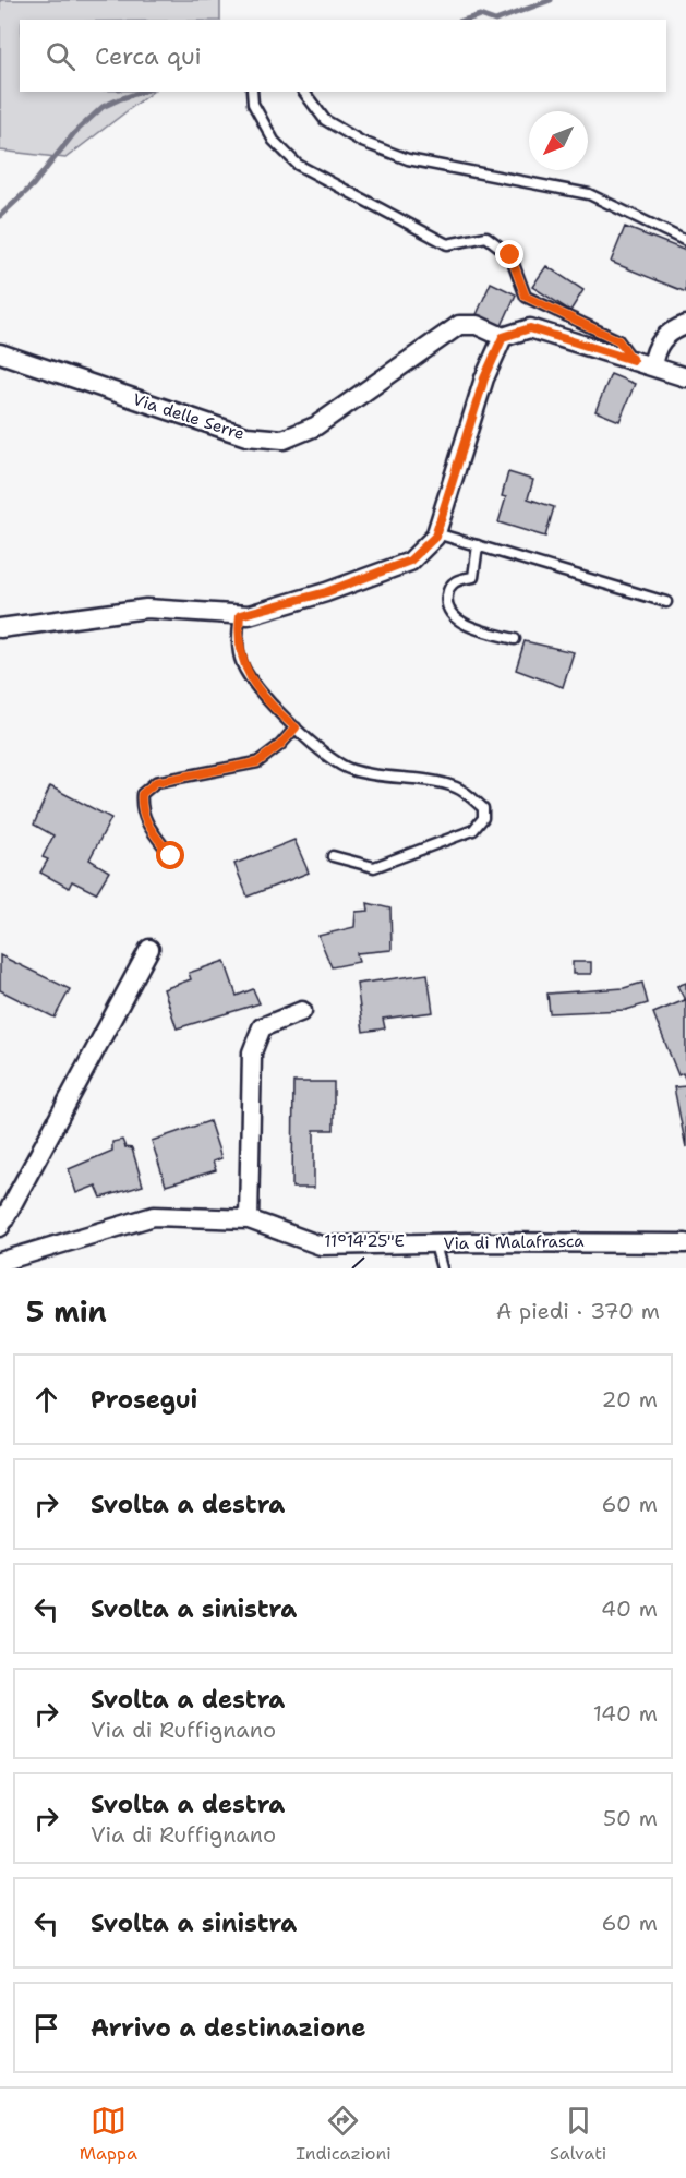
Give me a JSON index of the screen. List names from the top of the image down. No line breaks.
{"streets":{"street":["Via delle Serre","Via di Malafrasca"]},"north":"bottom left","page":{"search":"Cerca qui","heading":["5 min","A piedi · 370 m"],"list":[["Prosegui","20 m"],["Svolta a destra","60 m"],["Svolta a sinistra","40 m"],["Svolta a destra","Via di Ruffignano","140 m"],["Svolta a destra","Via di Ruffignano","50 m"],["Svolta a sinistra","60 m"],"Arrivo a destinazione"],"nav":["Mappa","Indicazioni","Salvati"]},"coordinates":["11°14'25\"E"]}
